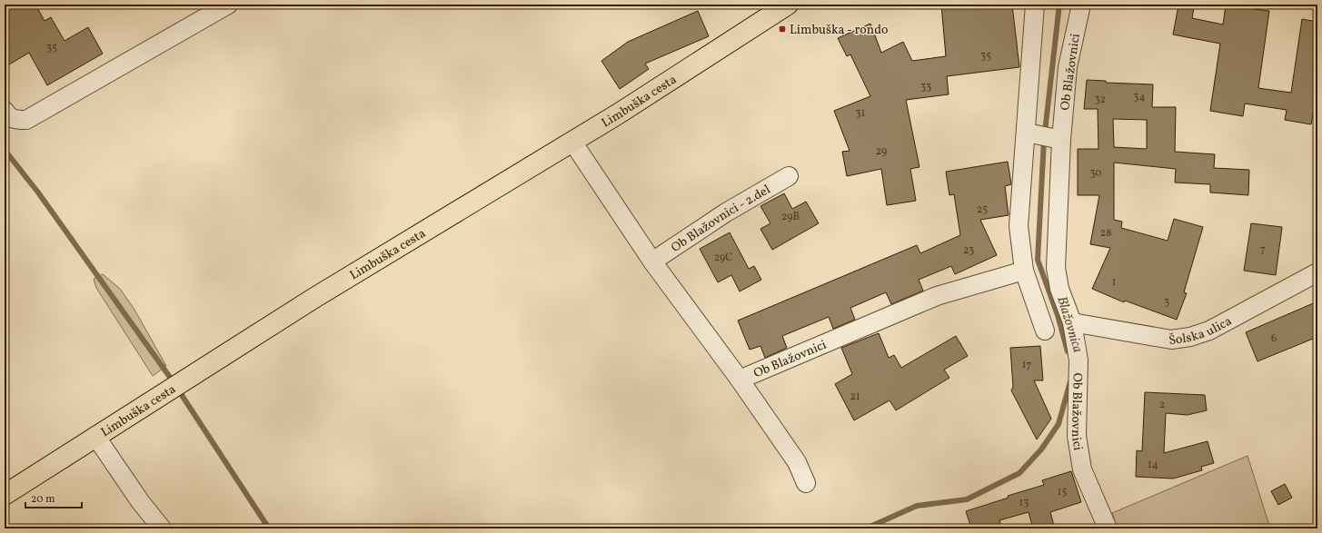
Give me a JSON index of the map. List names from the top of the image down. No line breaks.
{"streets":{"main road":["Limbuška cesta"],"street":["Ob Blažovnici","Ob Blažovnici - 2.del","Šolska ulica"]},"crossings":[["Ob Blažovnici","Limbuška cesta"],["Ob Blažovnici","Ob Blažovnici - 2.del"],["Ob Blažovnici","Šolska ulica"]],"water":["Blažovnica"],"places":{"transit":["Limbuška - rondo"]},"house_numbers":["35","35","33","34","32","31","29","30","25","29B","28","7","23","29C","1","3","6","17","21","2","14","15","13"],"scale_bar":"20 m"}
